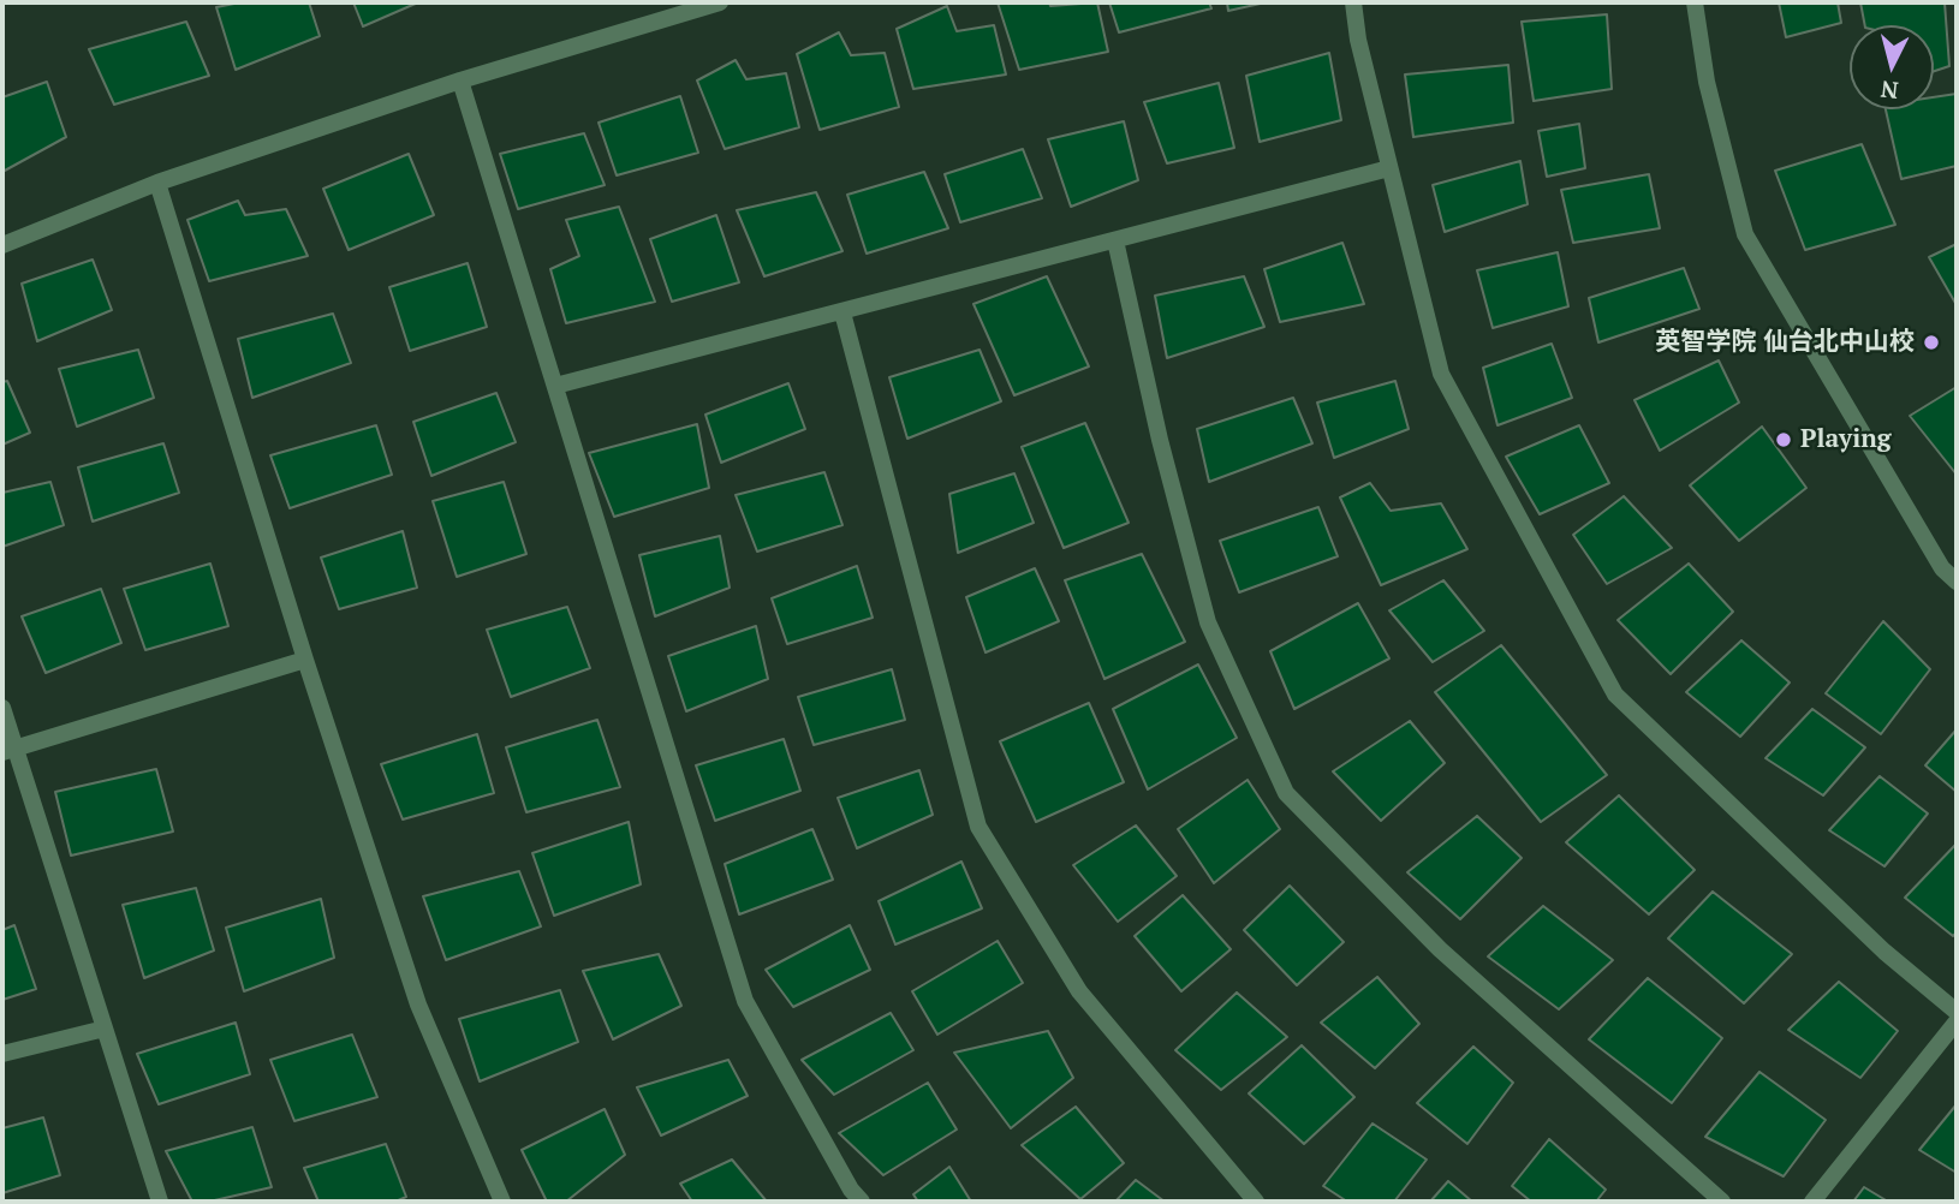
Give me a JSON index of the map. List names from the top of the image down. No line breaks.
{"places":["英智学院 仙台北中山校","Playing"],"north":"bottom"}
